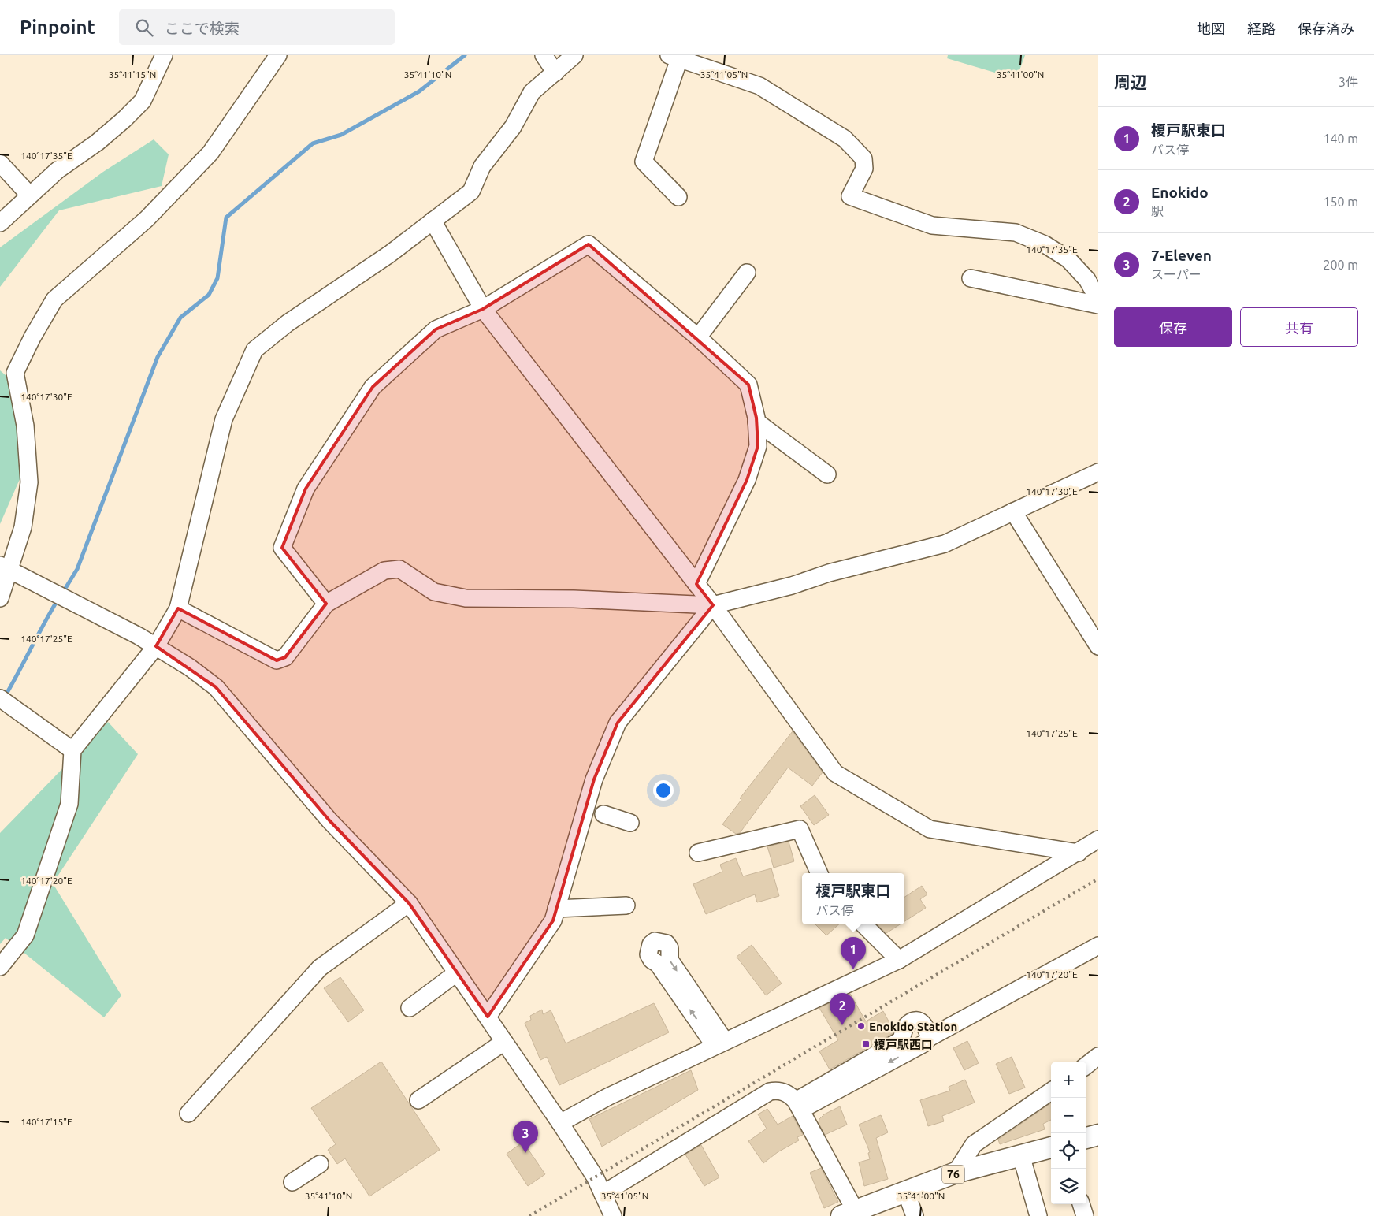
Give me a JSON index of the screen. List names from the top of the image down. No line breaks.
{"streets":{"main road":["76"]},"places":{"other":["Enokido Station"],"transit":["榎戸駅西口"]},"page":{"header":"Pinpoint","search":"ここで検索","nav":["地図","経路","保存済み"],"heading":["周辺","3件"],"list":[{"mark":"1","name":"榎戸駅東口","note":"バス停","value":"140 m"},{"mark":"2","name":"Enokido","note":"駅","value":"150 m"},{"mark":"3","name":"7-Eleven","note":"スーパー","value":"200 m"}],"buttons":["保存","共有"],"popup":["榎戸駅東口","バス停"],"pins":["1","2","3"],"map_buttons":["+","−"]},"coordinates":["35°41'15\"N","35°41'10\"N","35°41'05\"N","35°41'00\"N","140°17'35\"E","140°17'30\"E","140°17'25\"E","140°17'20\"E","140°17'15\"E"]}
